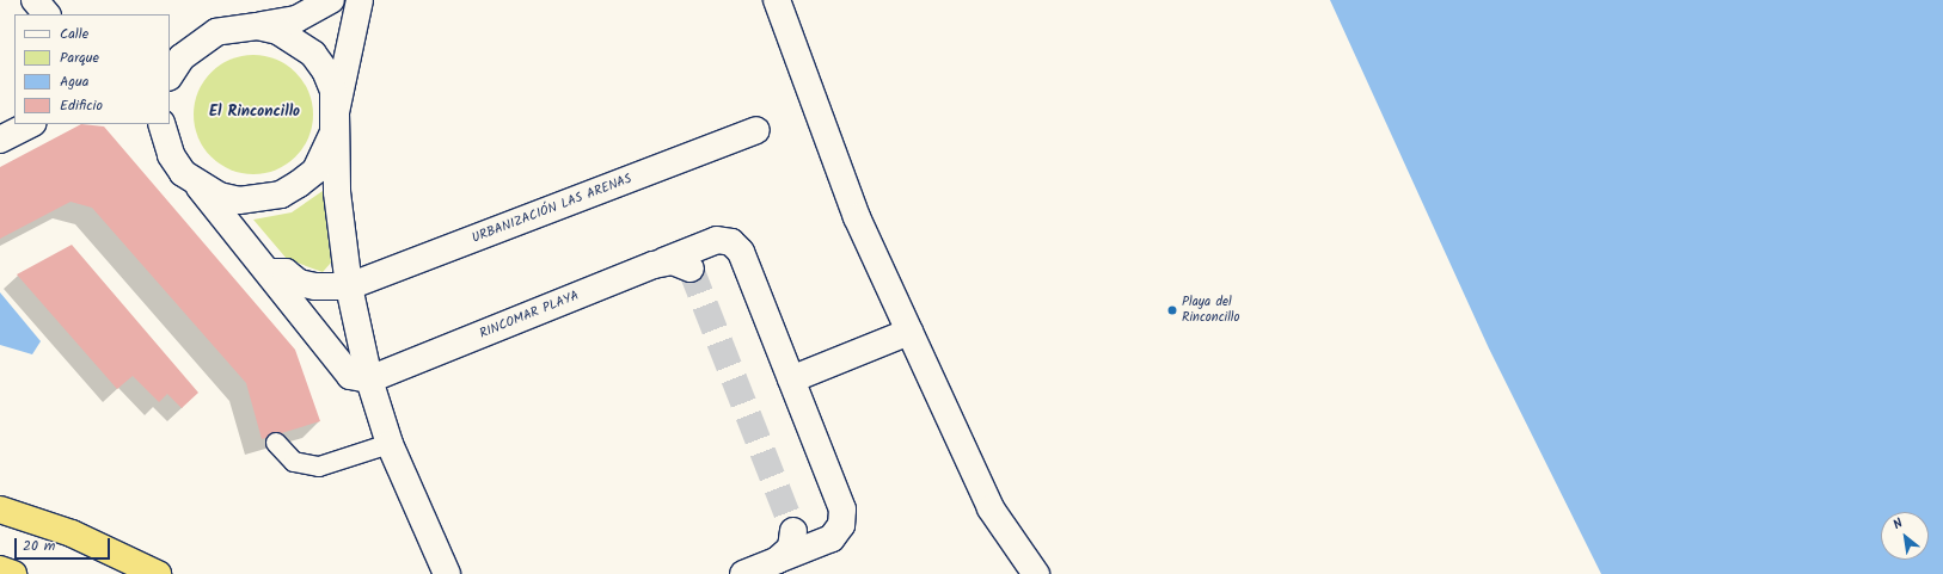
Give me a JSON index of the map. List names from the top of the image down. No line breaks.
{"streets":{"street":["URBANIZACIÓN LAS ARENAS","RINCOMAR PLAYA"]},"districts":["El Rinconcillo"],"places":["Playa del Rinconcillo"],"legend":["Calle","Parque","Agua","Edificio"],"scale_bar":"20 m","north":"top left"}
